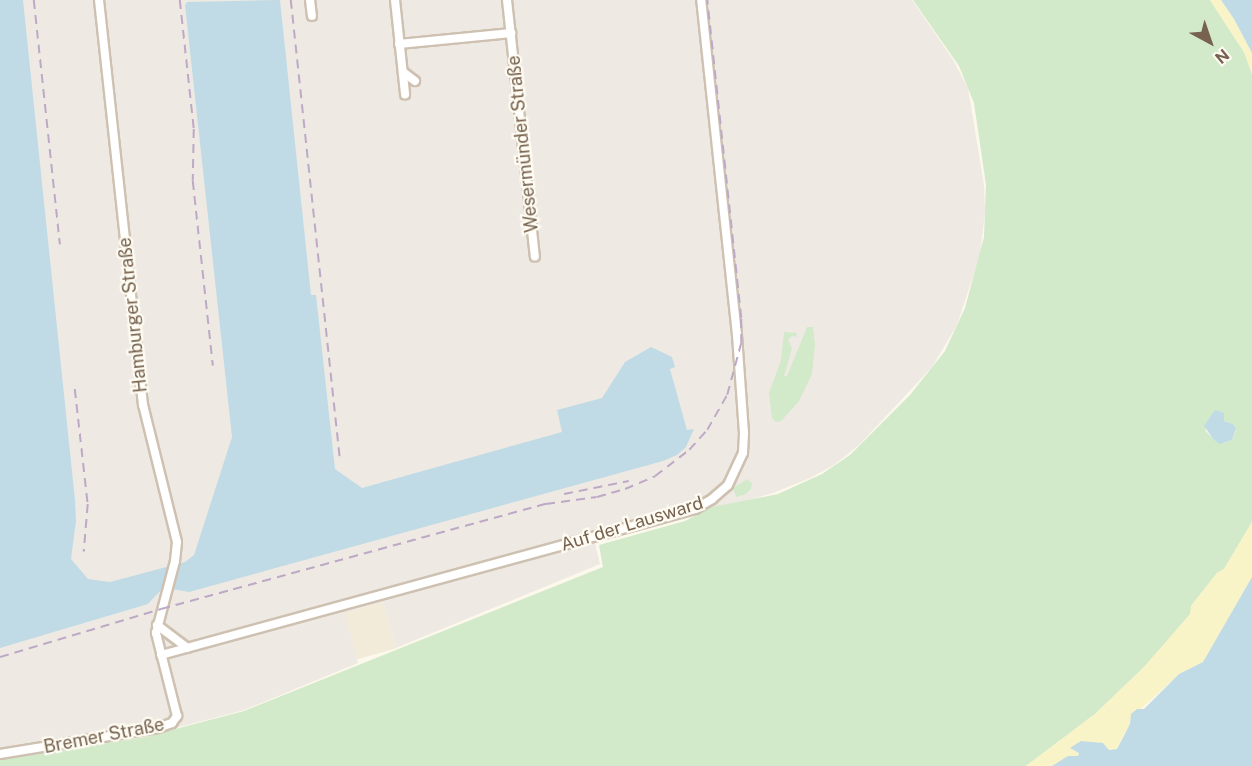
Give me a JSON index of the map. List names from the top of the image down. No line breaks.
{"streets":{"street":["Wesermünder Straße","Hamburger Straße","Auf der Lausward","Bremer Straße"]},"crossings":[["Hamburger Straße","Auf der Lausward"],["Hamburger Straße","Bremer Straße"],["Auf der Lausward","Bremer Straße"]],"north":"bottom right"}
